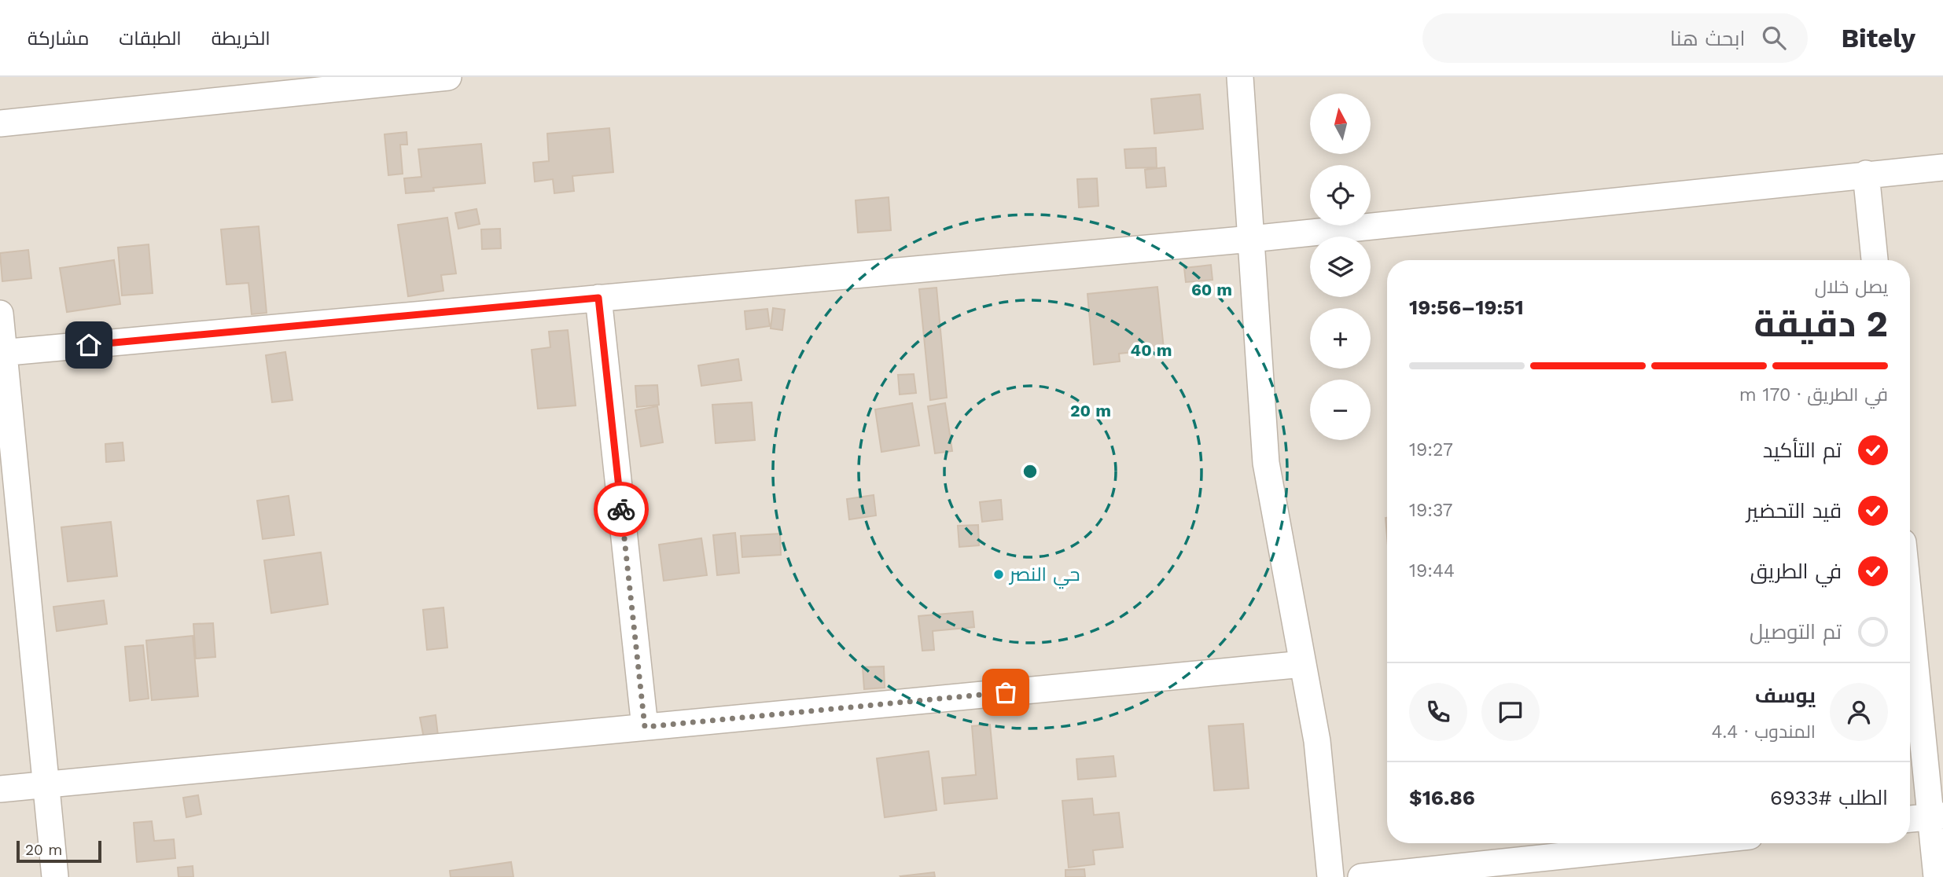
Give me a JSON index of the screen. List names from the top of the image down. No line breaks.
{"places":["حي النصر"],"scale_bar":"20 m","north":"top","page":{"header":"Bitely","search":"ابحث هنا","nav":["الخريطة","الطبقات","مشاركة"],"map_buttons":["+","−"],"heading":["2 دقيقة","يصل خلال","19:51–19:56"],"panel":["يوسف","المندوب · 4.4","الطلب #6933","$16.86"],"bar":"في الطريق · 170 m","list":[["تم التأكيد","19:27"],["قيد التحضير","19:37"],["في الطريق","19:44"],"تم التوصيل"],"scale":"20 m"},"rings":["60 m","40 m","20 m"]}
